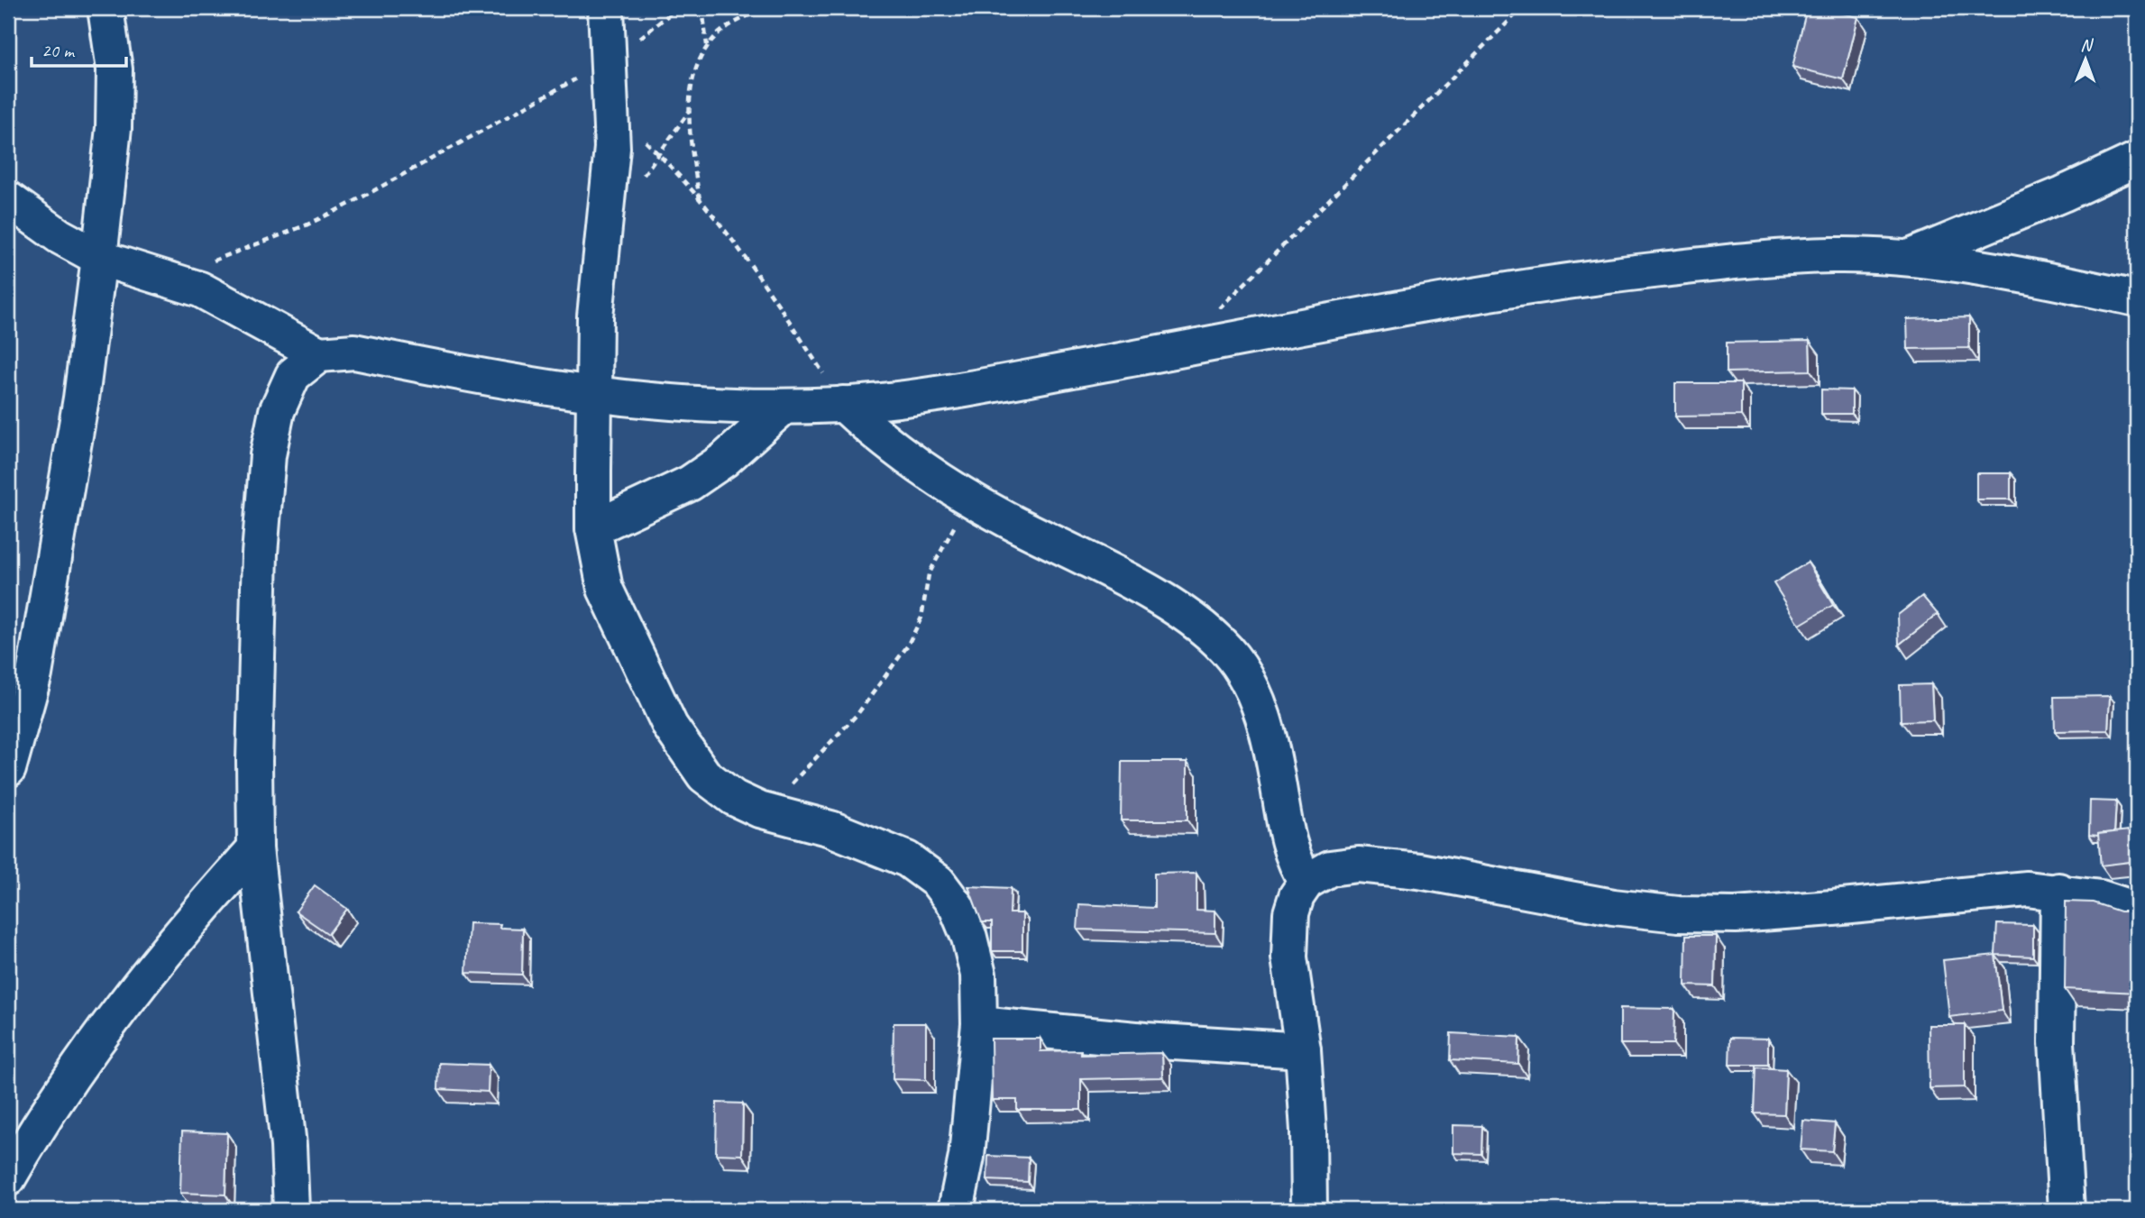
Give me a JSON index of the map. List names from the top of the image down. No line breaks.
{"scale_bar":"20 m","north":"top"}
